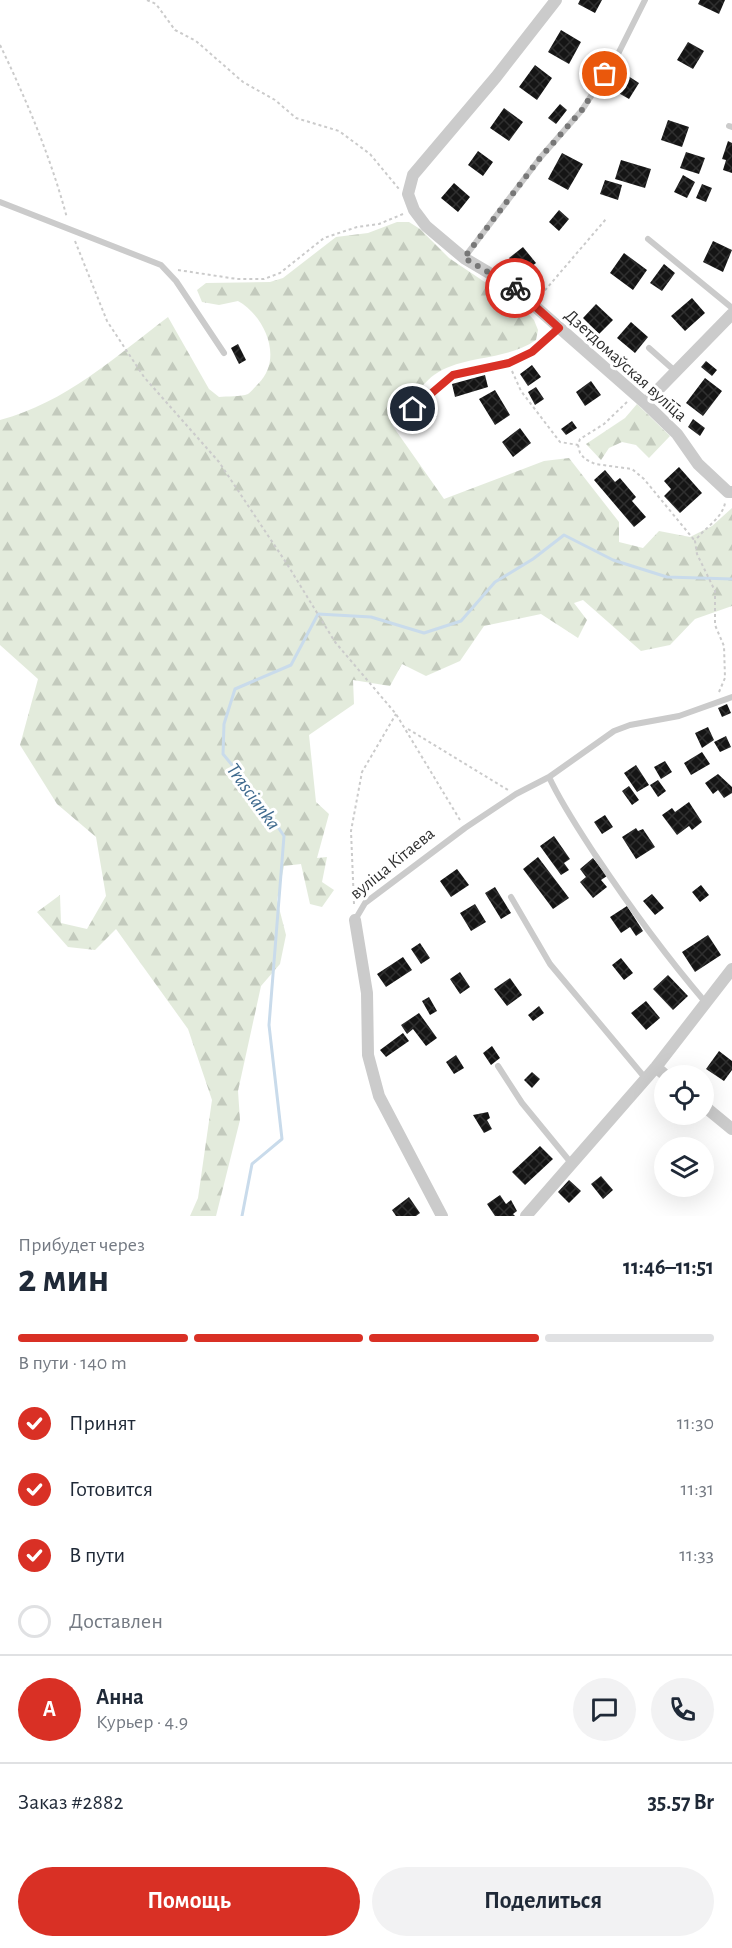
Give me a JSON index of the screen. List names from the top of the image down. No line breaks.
{"streets":{"street":["Дзетдомаўская вуліца","вуліца Кітаева"]},"water":["Trascianka"],"page":{"heading":["2 мин","Прибудет через","11:46–11:51"],"panel":["Анна","Курьер · 4.9","Заказ #2882","35.57 Br"],"bar":"В пути · 140 m","list":[["Принят","11:30"],["Готовится","11:31"],["В пути","11:33"],"Доставлен"],"round":"А","buttons":["Помощь","Поделиться"]}}
